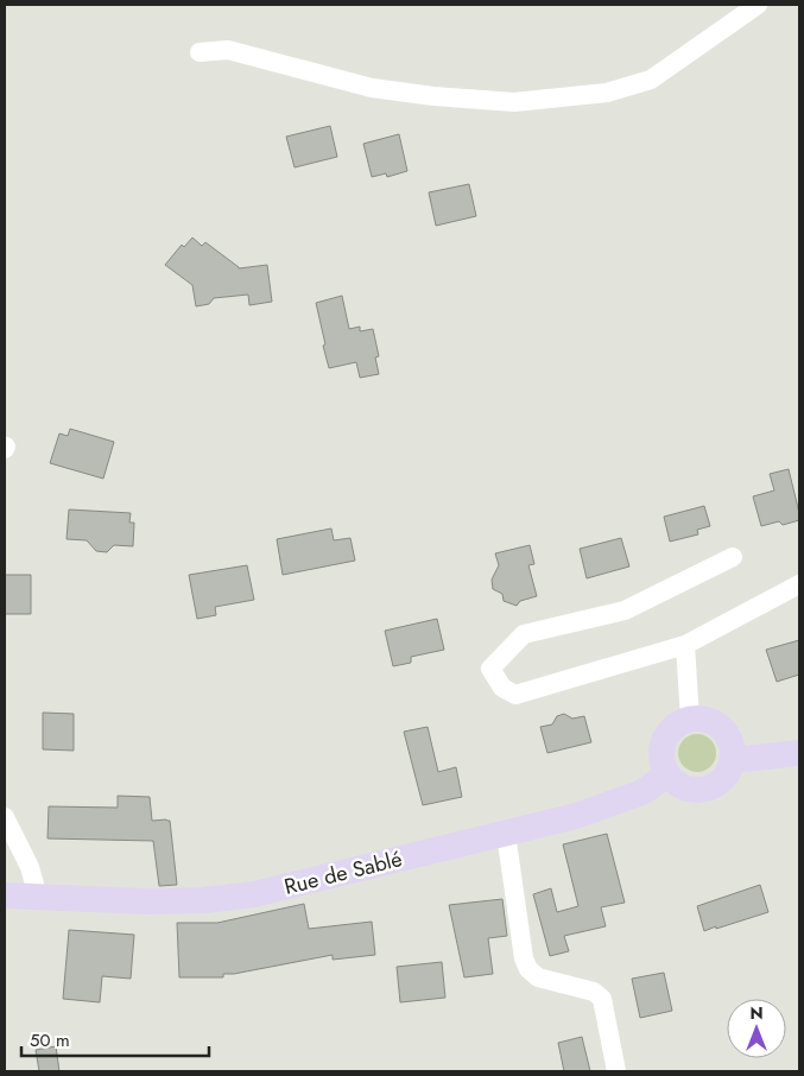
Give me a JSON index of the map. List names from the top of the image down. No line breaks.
{"streets":{"main road":["Rue de Sablé"]},"scale_bar":"50 m","north":"top"}
